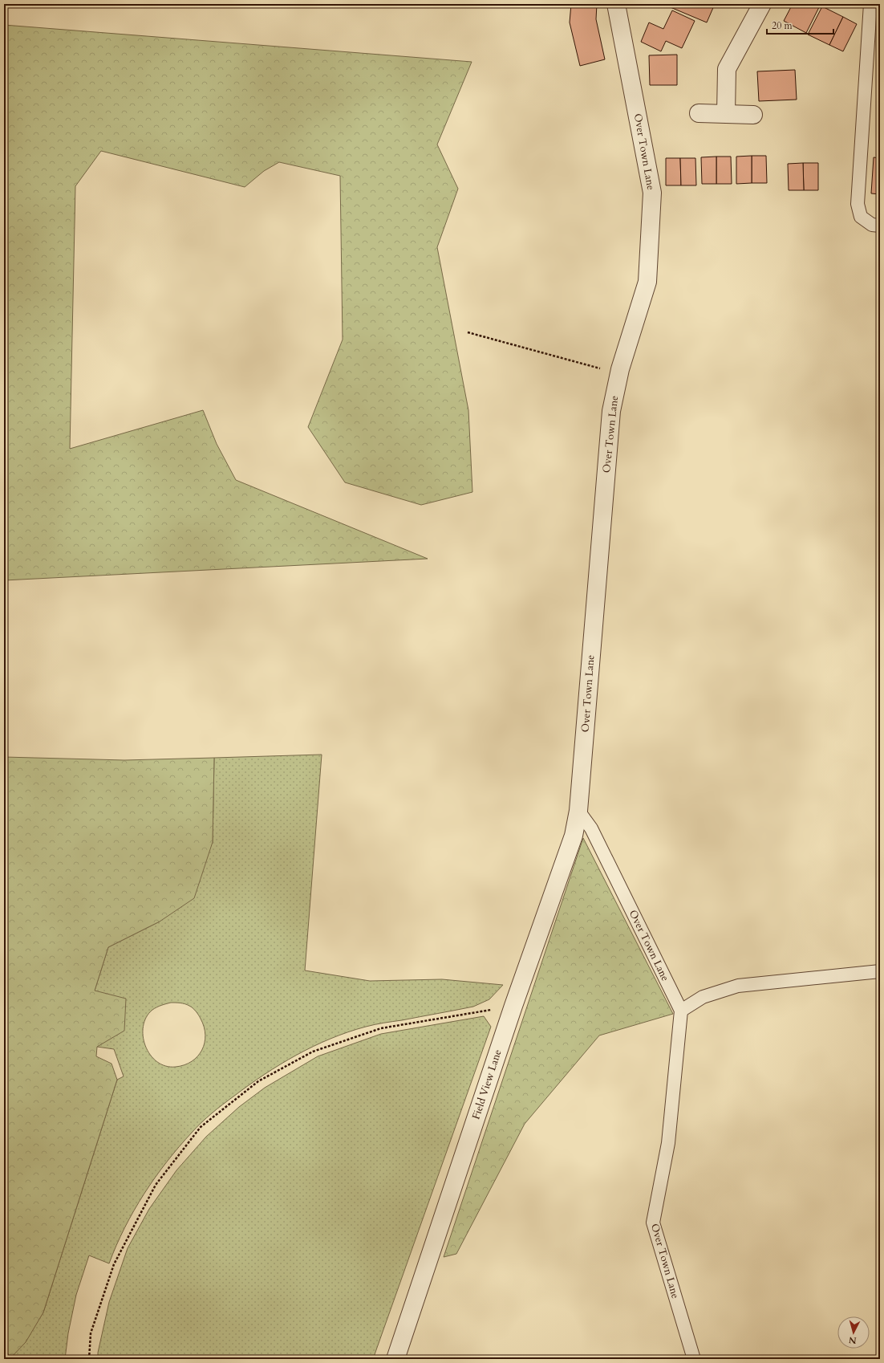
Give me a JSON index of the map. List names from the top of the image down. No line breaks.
{"streets":{"street":["Over Town Lane","Field View Lane"]},"crossings":[["Over Town Lane","Field View Lane"]],"scale_bar":"20 m","north":"bottom"}
